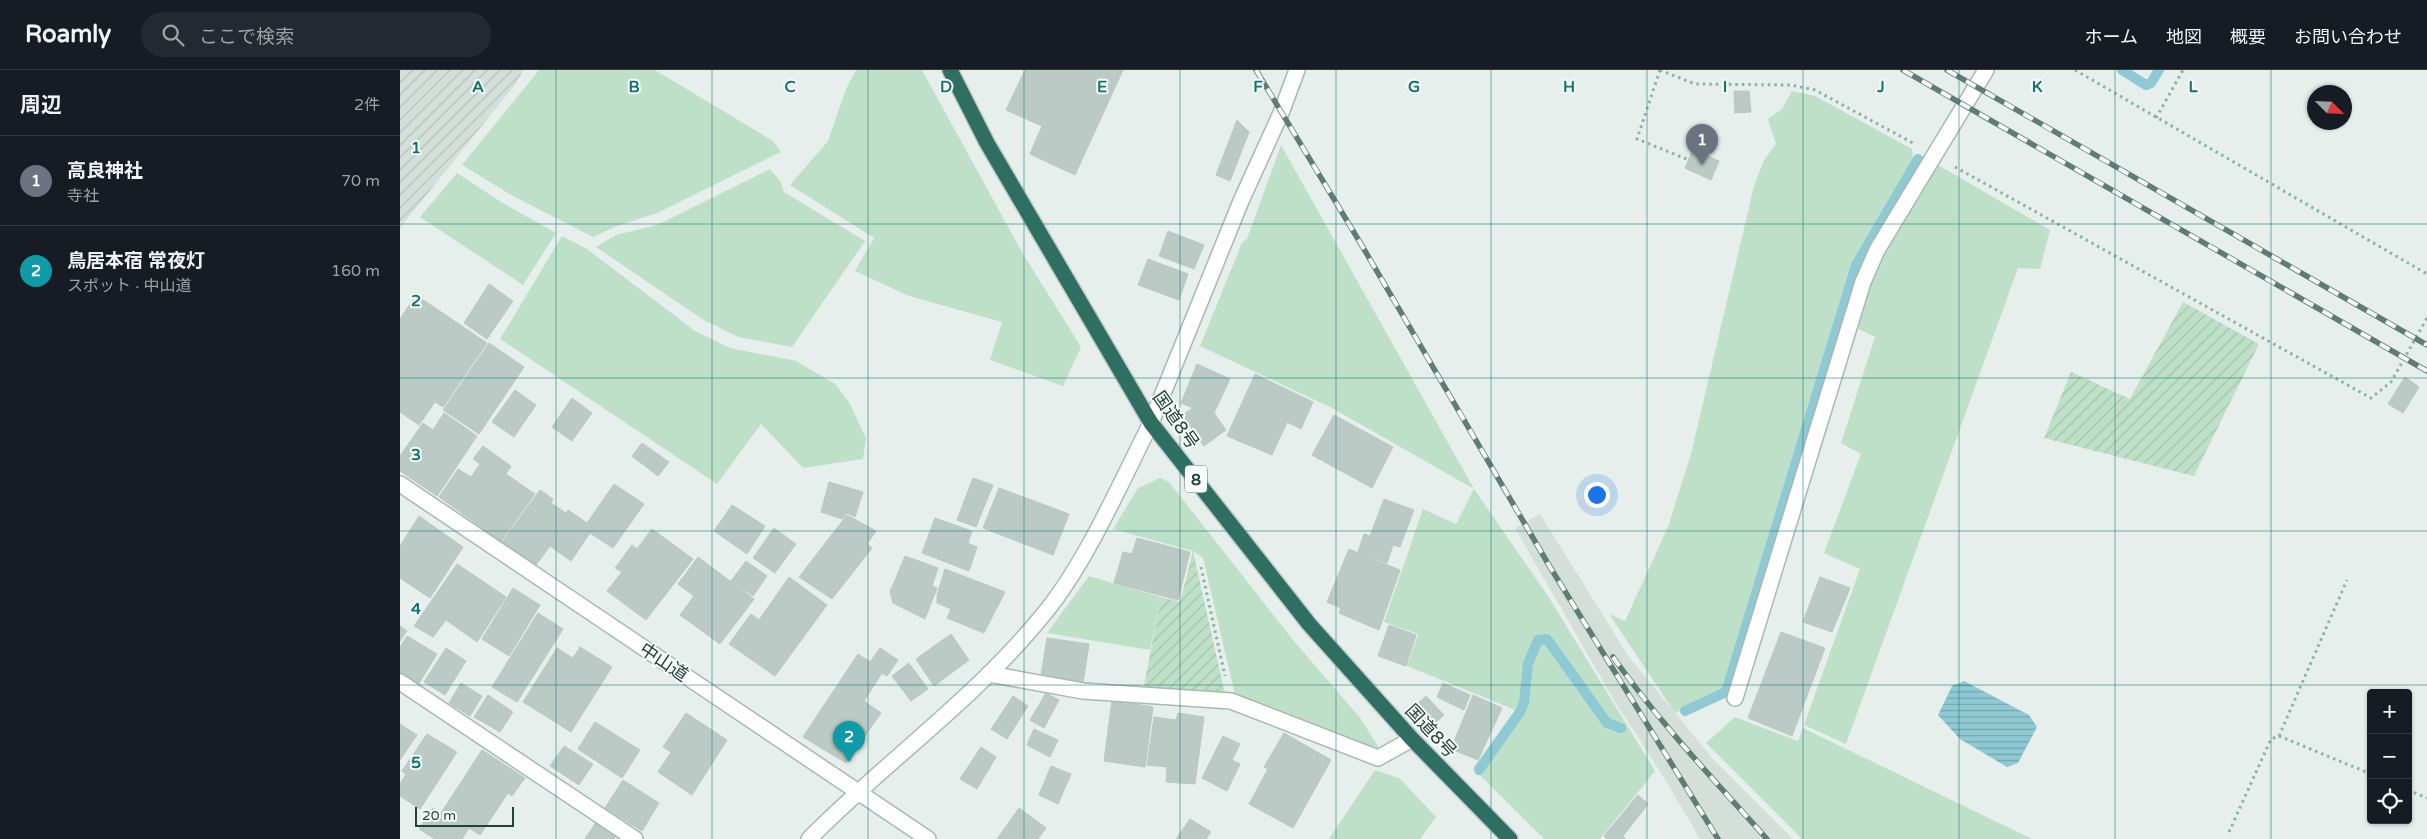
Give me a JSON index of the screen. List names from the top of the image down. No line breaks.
{"streets":{"highway":["国道8号","8"],"street":["中山道"]},"scale_bar":"20 m","north":"bottom right","page":{"header":"Roamly","search":"ここで検索","nav":["ホーム","地図","概要","お問い合わせ"],"heading":["周辺","2件"],"pins":["1","2"],"list":[{"mark":"1","name":"高良神社","note":"寺社","value":"70 m"},{"mark":"2","name":"鳥居本宿 常夜灯","note":"スポット · 中山道","value":"160 m"}],"map_buttons":["+","−"],"scale":"20 m"},"grid":{"columns":["A","B","C","D","E","F","G","H","I","J","K","L"],"rows":["1","2","3","4","5"]}}
